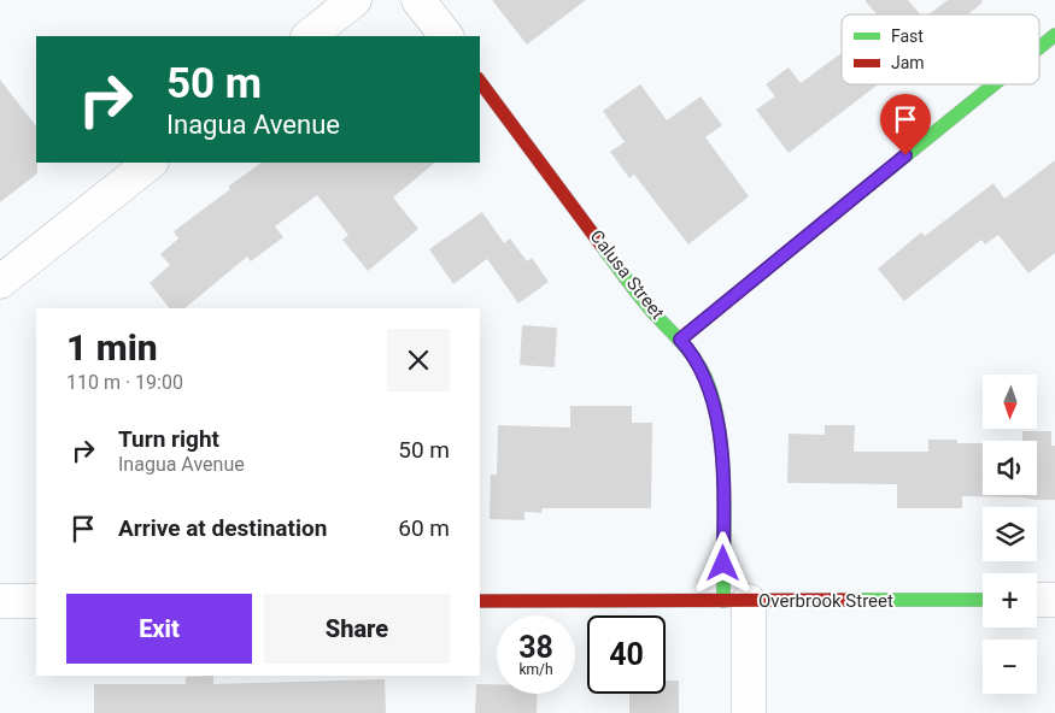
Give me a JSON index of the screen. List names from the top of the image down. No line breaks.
{"streets":{"street":["Calusa Street","Overbrook Street"]},"crossings":[["Calusa Street","Overbrook Street"]],"legend":["Fast","Jam"],"north":"bottom","page":{"turn":["50 m","Inagua Avenue"],"heading":["1 min","110 m · 19:00"],"map_buttons":["+","−"],"list":[{"name":"Turn right","note":"Inagua Avenue","value":"50 m"},{"name":"Arrive at destination","value":"60 m"}],"buttons":["Exit","Share"],"speed":"38 km/h","limit":"40"}}
